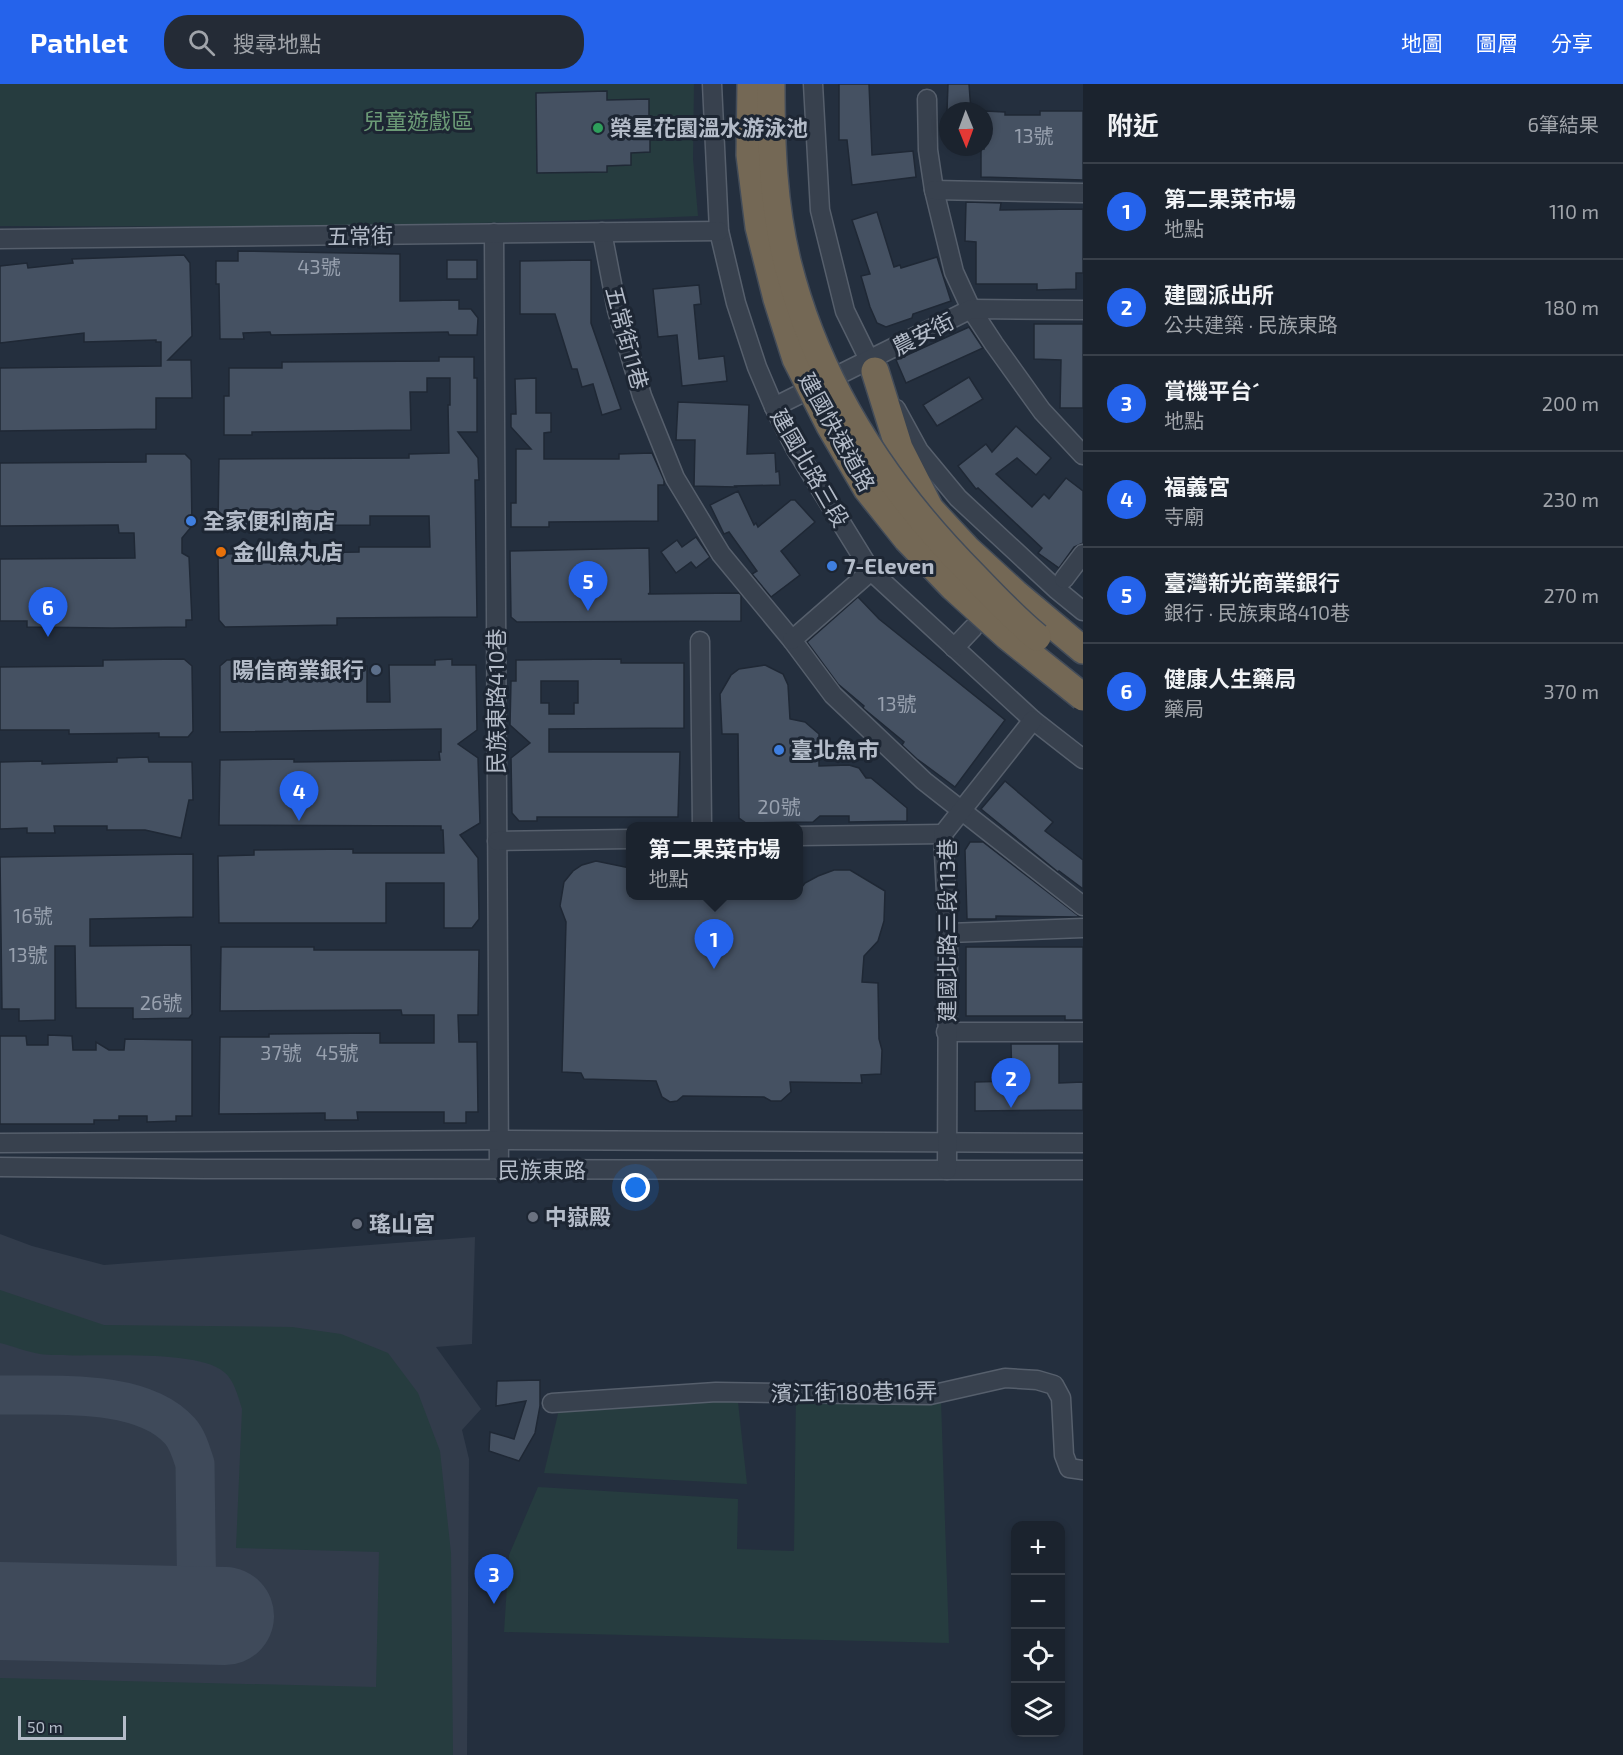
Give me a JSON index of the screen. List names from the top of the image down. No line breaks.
{"streets":{"highway":["建國快速道路"],"street":["五常街","農安街","五常街11巷","建國北路三段","民族東路410巷","建國北路三段113巷","民族東路","濱江街180巷16弄"]},"crossings":[["五常街","五常街11巷"],["五常街","建國北路三段"],["五常街","民族東路410巷"],["農安街","建國北路三段"],["五常街11巷","建國北路三段113巷"],["建國北路三段","建國北路三段113巷"],["民族東路410巷","民族東路"],["建國北路三段113巷","民族東路"]],"parks":["兒童遊戲區"],"places":["榮星花園溫水游泳池","全家便利商店","金仙魚丸店","7-Eleven","陽信商業銀行","臺北魚市","中嶽殿","瑤山宮"],"house_numbers":["13號","43號","13號","20號","16號","13號","26號","37號","45號"],"scale_bar":"50 m","north":"bottom","page":{"header":"Pathlet","search":"搜尋地點","nav":["地圖","圖層","分享"],"heading":["附近","6筆結果"],"list":[{"mark":"1","name":"第二果菜市場","note":"地點","value":"110 m"},{"mark":"2","name":"建國派出所","note":"公共建築 · 民族東路","value":"180 m"},{"mark":"3","name":"賞機平台ˊ","note":"地點","value":"200 m"},{"mark":"4","name":"福義宮","note":"寺廟","value":"230 m"},{"mark":"5","name":"臺灣新光商業銀行","note":"銀行 · 民族東路410巷","value":"270 m"},{"mark":"6","name":"健康人生藥局","note":"藥局","value":"370 m"}],"pins":["5","6","4","1","2","3"],"popup":["第二果菜市場","地點"],"map_buttons":["+","−"],"scale":"50 m"}}
